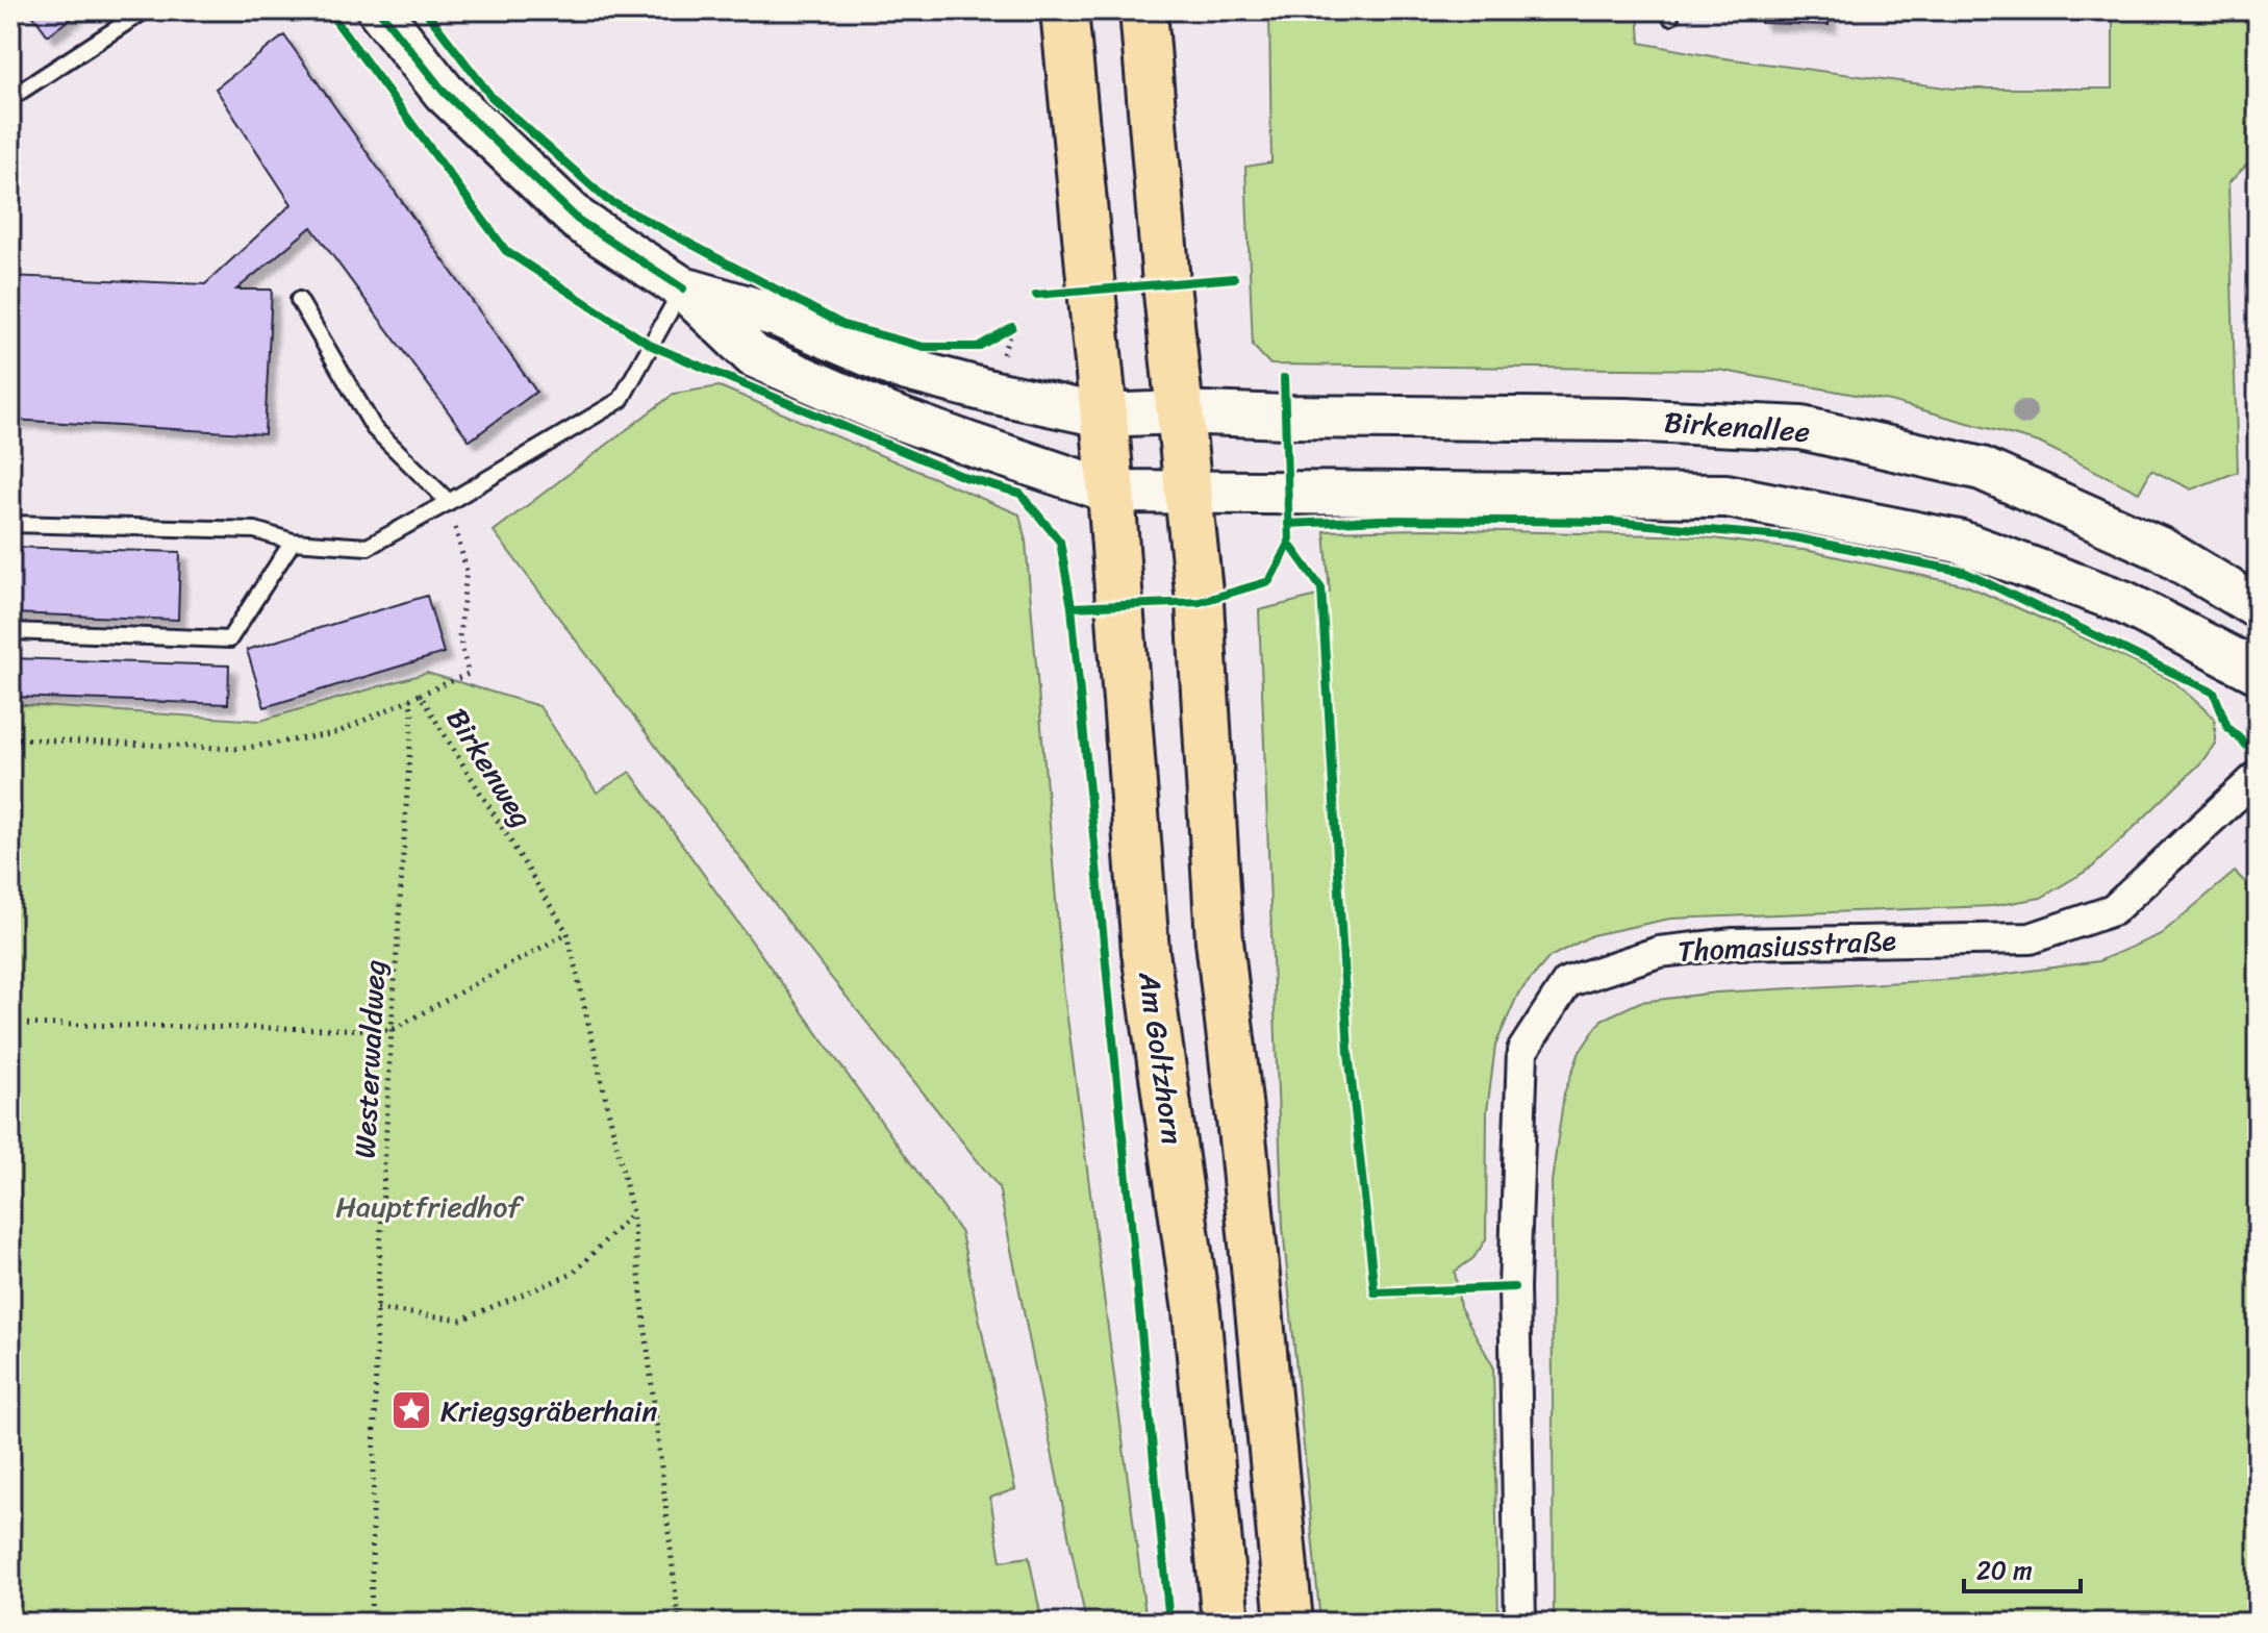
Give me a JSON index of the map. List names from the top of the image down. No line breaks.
{"streets":{"main road":["Am Goltzhorn"],"street":["Birkenallee","Thomasiusstraße"],"path":["Birkenweg","Westerwaldweg"]},"crossings":[["Birkenallee","Am Goltzhorn"],["Birkenweg","Westerwaldweg"]],"parks":["Hauptfriedhof"],"places":{"place":["Kriegsgräberhain"]},"scale_bar":"20 m"}
